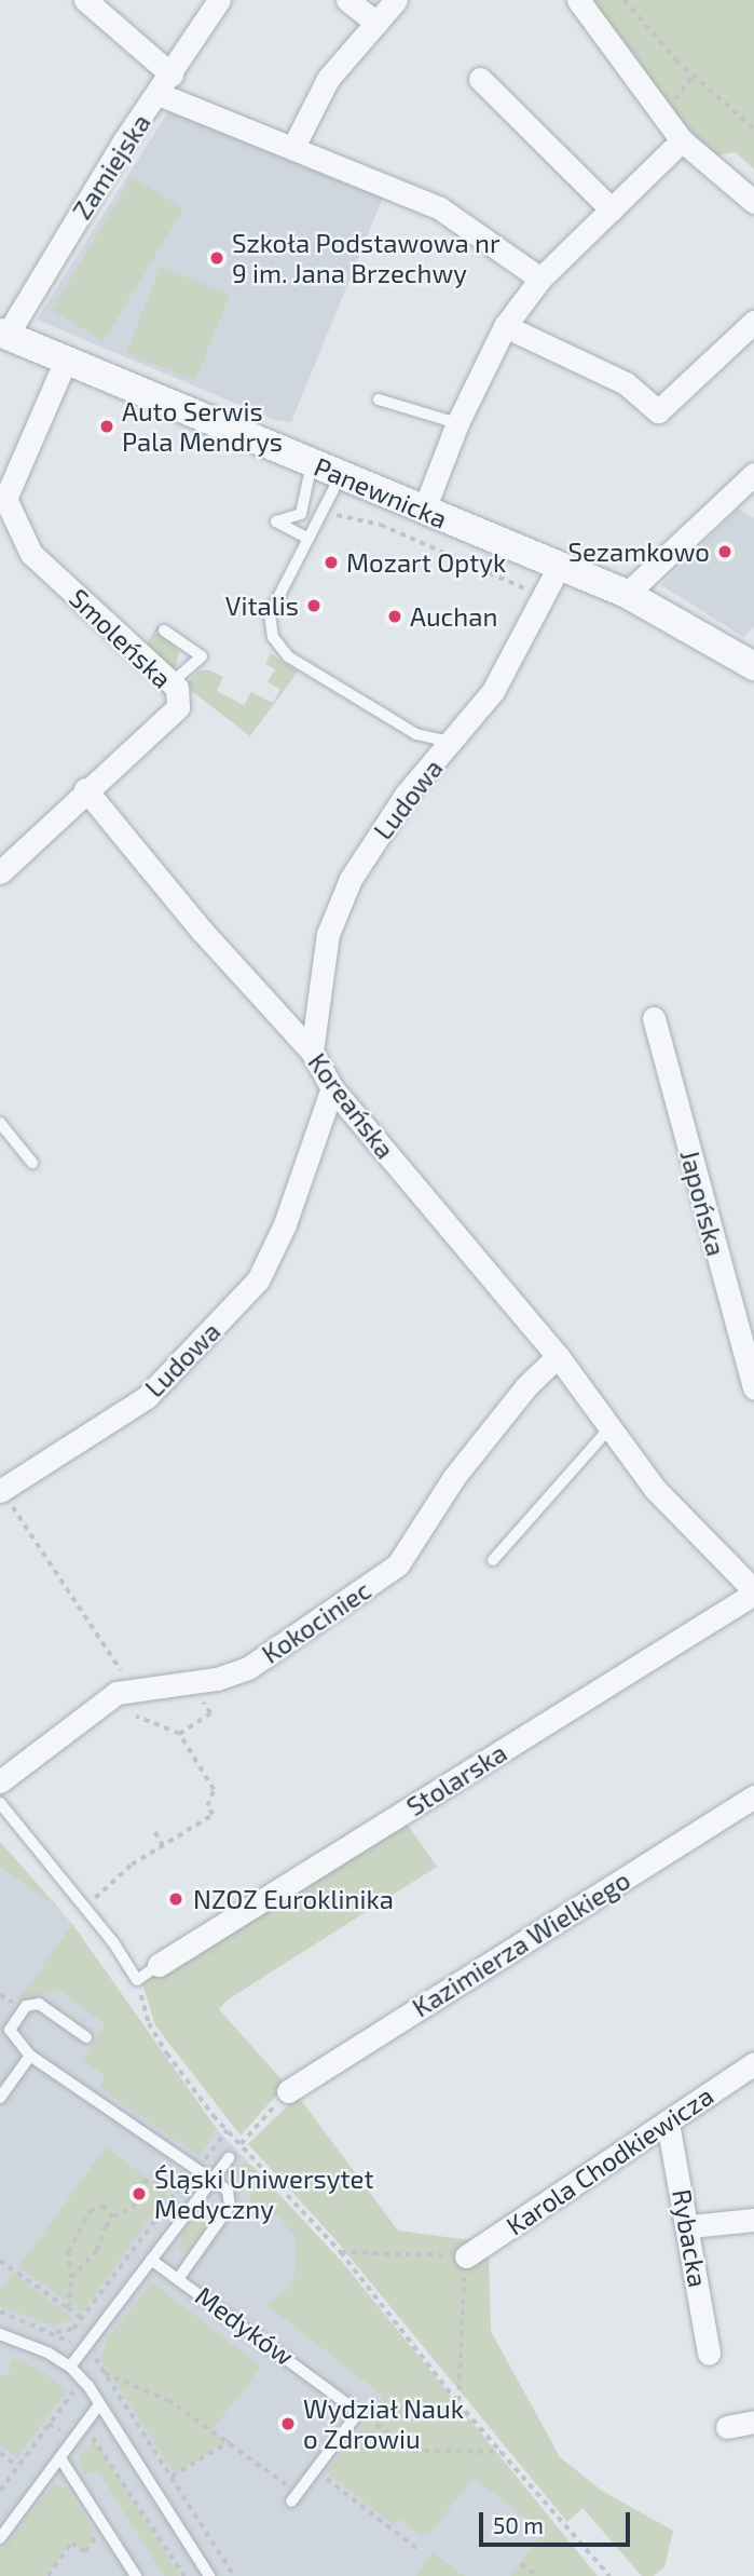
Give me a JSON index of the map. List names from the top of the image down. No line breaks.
{"streets":{"street":["Zamiejska","Panewnicka","Smoleńska","Ludowa","Koreańska","Japońska","Kokociniec","Stolarska","Kazimierza Wielkiego","Karola Chodkiewicza","Rybacka"],"lane":["Medyków"]},"crossings":[["Zamiejska","Panewnicka"],["Panewnicka","Smoleńska"],["Panewnicka","Ludowa"],["Smoleńska","Koreańska"],["Ludowa","Koreańska"],["Koreańska","Kokociniec"],["Koreańska","Stolarska"],["Karola Chodkiewicza","Rybacka"]],"places":["Szkoła Podstawowa nr 9 im. Jana Brzechwy","Auto Serwis Pala Mendrys","Sezamkowo","Mozart Optyk","Vitalis","Auchan","NZOZ Euroklinika","Śląski Uniwersytet Medyczny","Wydział Nauk o Zdrowiu"],"scale_bar":"50 m"}
